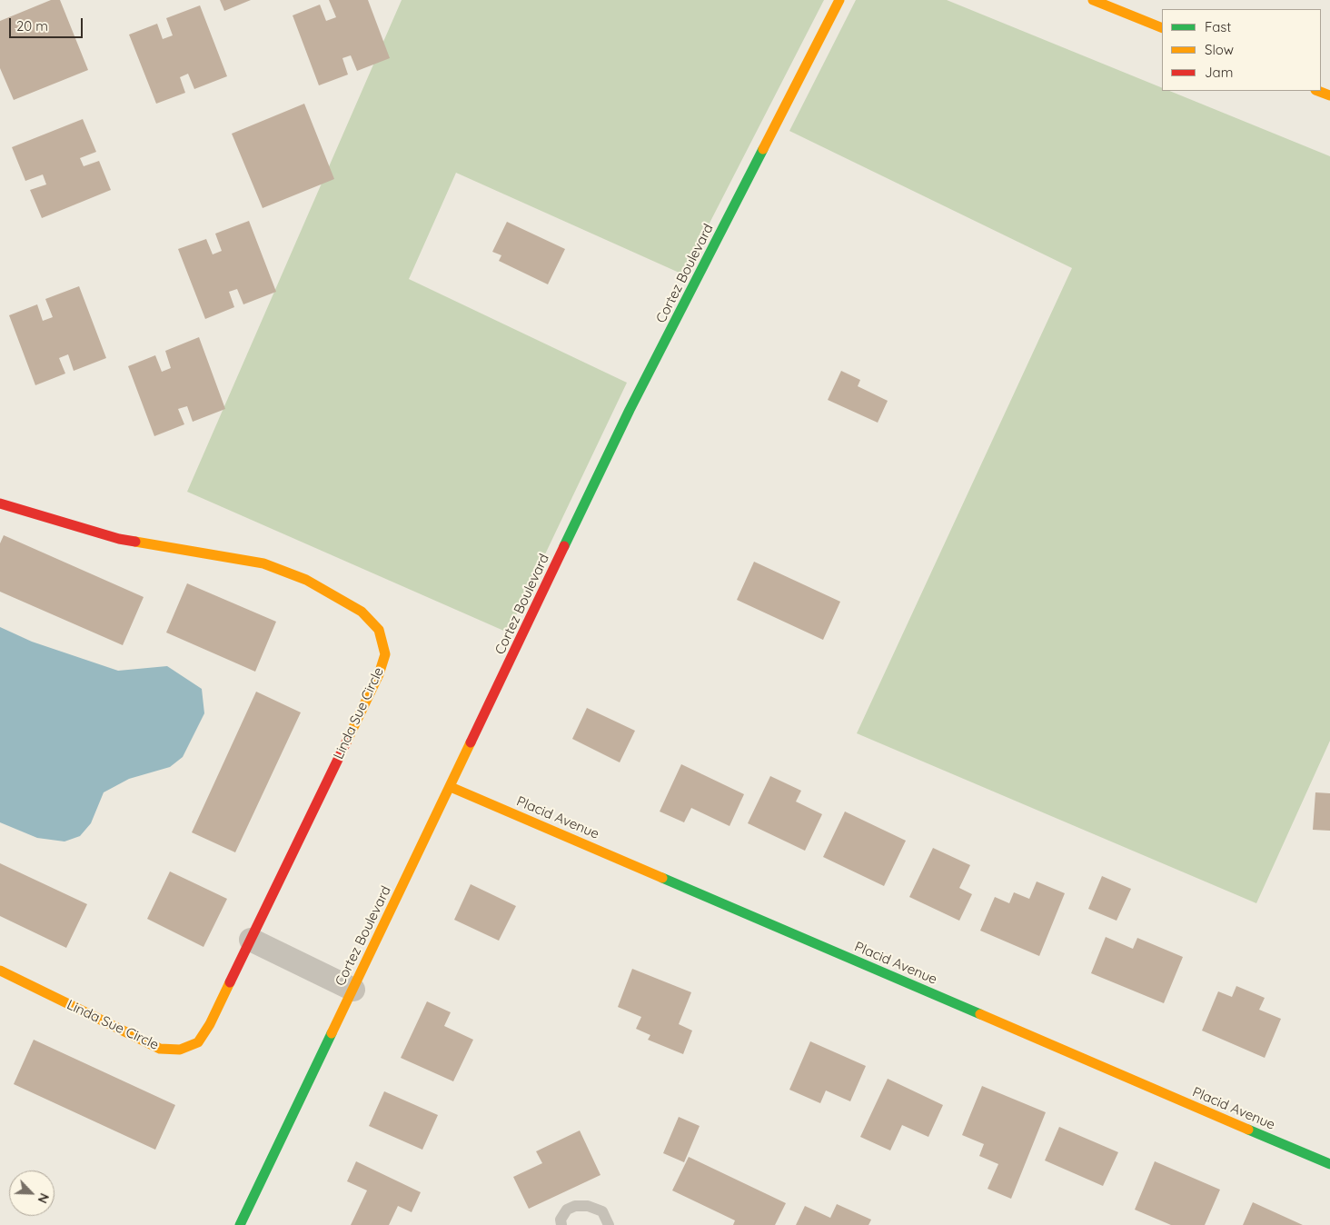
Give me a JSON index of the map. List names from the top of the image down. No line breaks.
{"streets":{"street":["Cortez Boulevard","Linda Sue Circle","Placid Avenue"]},"crossings":[["Cortez Boulevard","Placid Avenue"]],"legend":["Fast","Slow","Jam"],"scale_bar":"20 m","north":"bottom right"}
